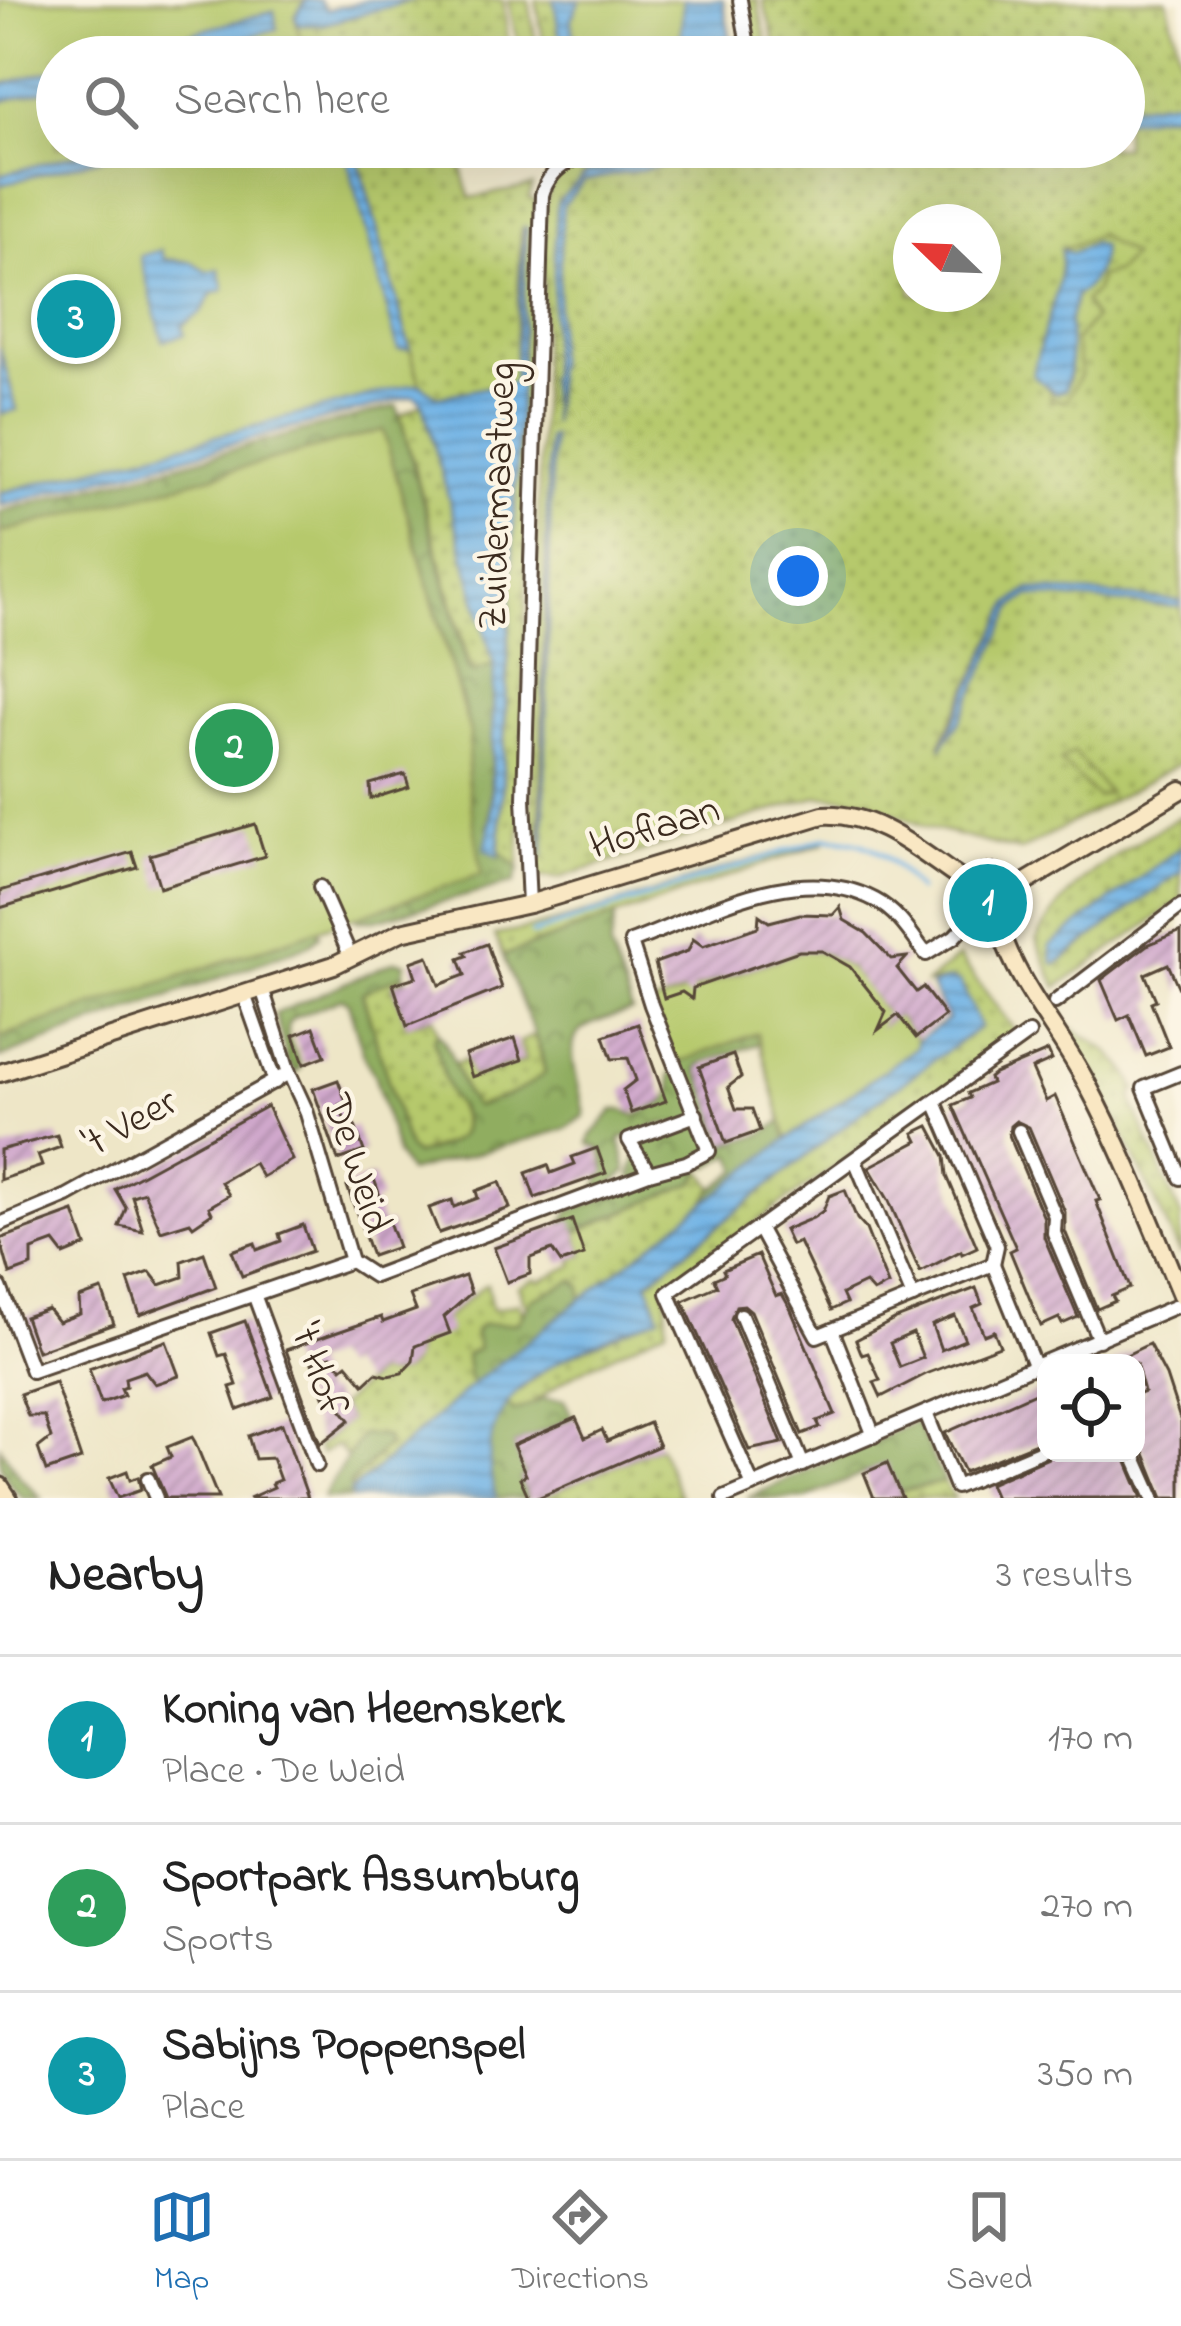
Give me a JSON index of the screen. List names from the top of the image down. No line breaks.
{"streets":{"main road":["Hoflaan"],"street":["Zuidermaatweg","'t Veer","De Weid","'t Hof"]},"crossings":[["Zuidermaatweg","Hoflaan"],["Hoflaan","De Weid"],["'t Veer","De Weid"]],"north":"top left","page":{"search":"Search here","pins":["3","2","1"],"heading":["Nearby","3 results"],"list":[{"mark":"1","name":"Koning van Heemskerk","note":"Place · De Weid","value":"170 m"},{"mark":"2","name":"Sportpark Assumburg","note":"Sports","value":"270 m"},{"mark":"3","name":"Sabijns Poppenspel","note":"Place","value":"350 m"}],"nav":["Map","Directions","Saved"]}}
